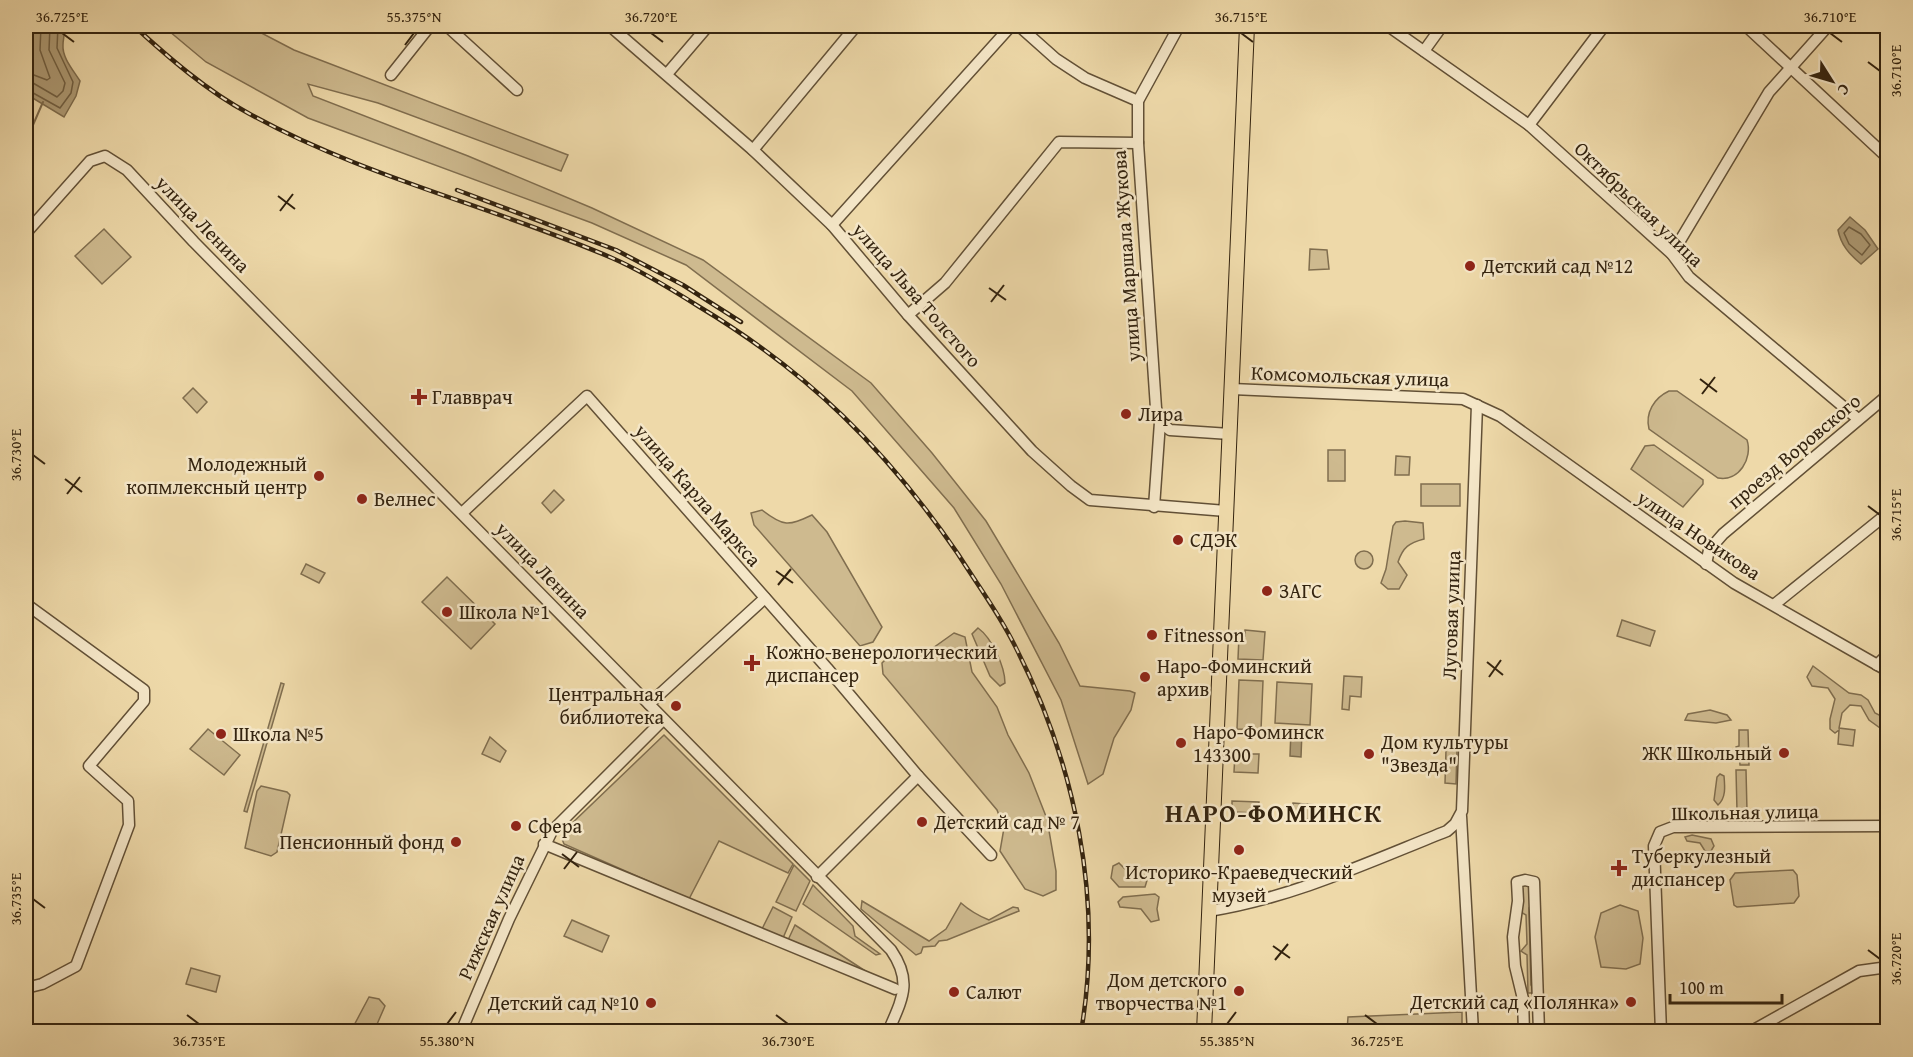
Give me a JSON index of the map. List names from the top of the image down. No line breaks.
{"streets":{"street":["Октябрьская улица","улица Ленина","улица Маршала Жукова","улица Льва Толстого","Комсомольская улица","проезд Воровского","улица Карла Маркса","улица Новикова","Луговая улица","Школьная улица","Рижская улица"]},"crossings":[["Октябрьская улица","проезд Воровского"],["улица Ленина","улица Карла Маркса"],["улица Ленина","Рижская улица"],["улица Маршала Жукова","улица Льва Толстого"],["Комсомольская улица","улица Новикова"],["Комсомольская улица","Луговая улица"],["проезд Воровского","улица Новикова"]],"districts":["НАРО-ФОМИНСК"],"places":{"other":["Детский сад №12","Лира","Молодежный копмлексный центр","Велнес","СДЭК","ЗАГС","Школа №1","Fitnesson","Наро-Фоминский архив","Центральная библиотека","Школа №5","Наро-Фоминск 143300","ЖК Школьный","Дом культуры \"Звезда\"","Детский сад № 7","Сфера","Пенсионный фонд","Историко-Краеведческий музей","Дом детского творчества №1","Салют","Детский сад «Полянка»","Детский сад №10"],"health":["Главврач","Кожно-венерологический диспансер","Туберкулезный диспансер"]},"scale_bar":"100 m","north":"bottom right","coordinates":["36.725°E","55.375°N","36.720°E","36.715°E","36.710°E","36.730°E","36.735°E","55.380°N","55.385°N"]}
